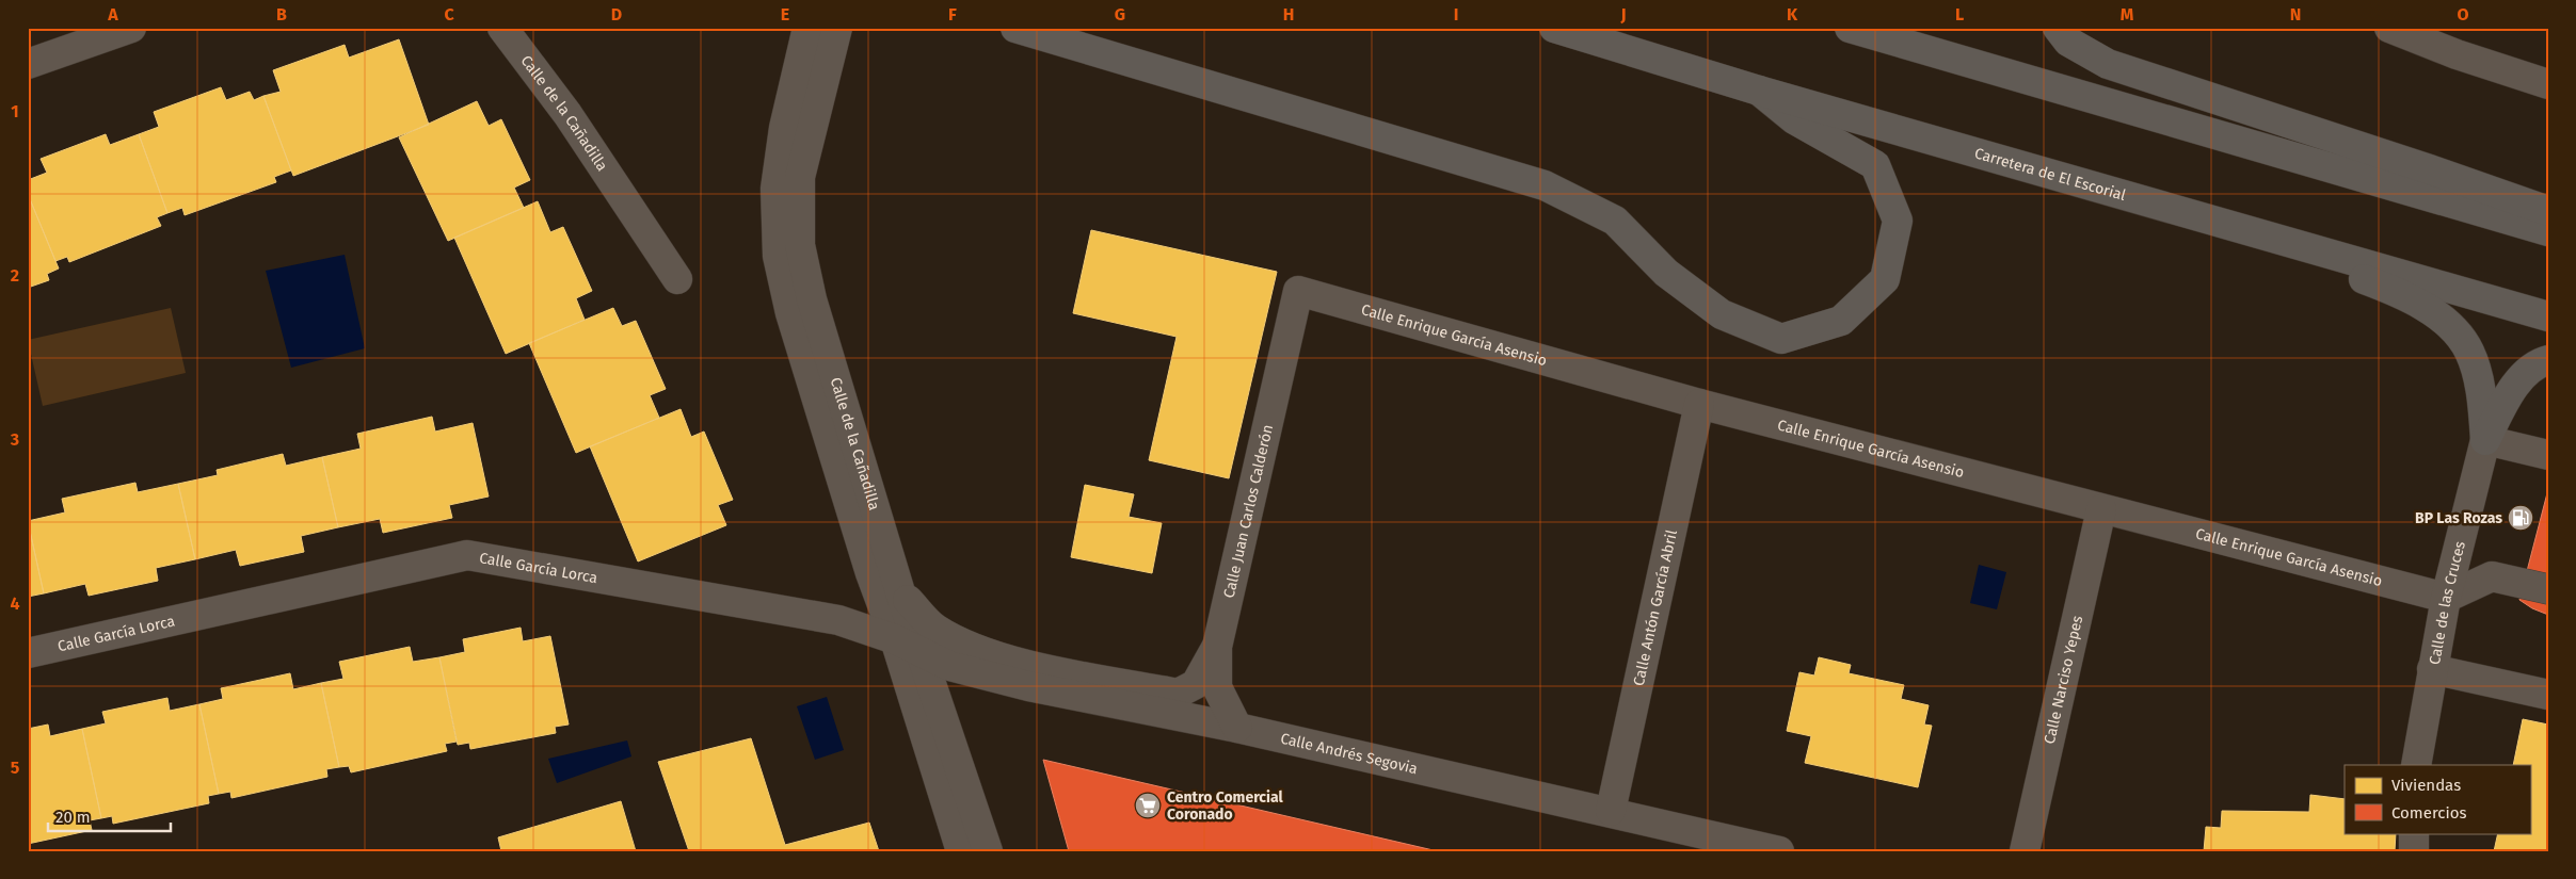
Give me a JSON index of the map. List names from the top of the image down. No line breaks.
{"streets":{"highway":["Carretera de El Escorial"],"street":["Calle de la Cañadilla","Calle Enrique García Asensio","Calle Juan Carlos Calderón","Calle García Lorca","Calle de las Cruces","Calle Antón García Abril","Calle Narciso Yepes","Calle Andrés Segovia"]},"crossings":[["Calle de la Cañadilla","Calle García Lorca"],["Calle de la Cañadilla","Calle Andrés Segovia"],["Calle Enrique García Asensio","Calle Juan Carlos Calderón"],["Calle Enrique García Asensio","Calle de las Cruces"],["Calle Enrique García Asensio","Calle Antón García Abril"],["Calle Enrique García Asensio","Calle Narciso Yepes"],["Calle Juan Carlos Calderón","Calle Andrés Segovia"],["Calle García Lorca","Calle Andrés Segovia"],["Calle Antón García Abril","Calle Andrés Segovia"]],"places":{"fuel station":["BP Las Rozas"],"supermarket":["Centro Comercial Coronado"]},"legend":["Viviendas","Comercios"],"scale_bar":"20 m","grid":{"columns":["A","B","C","D","E","F","G","H","I","J","K","L","M","N","O"],"rows":["1","2","3","4","5"]}}
